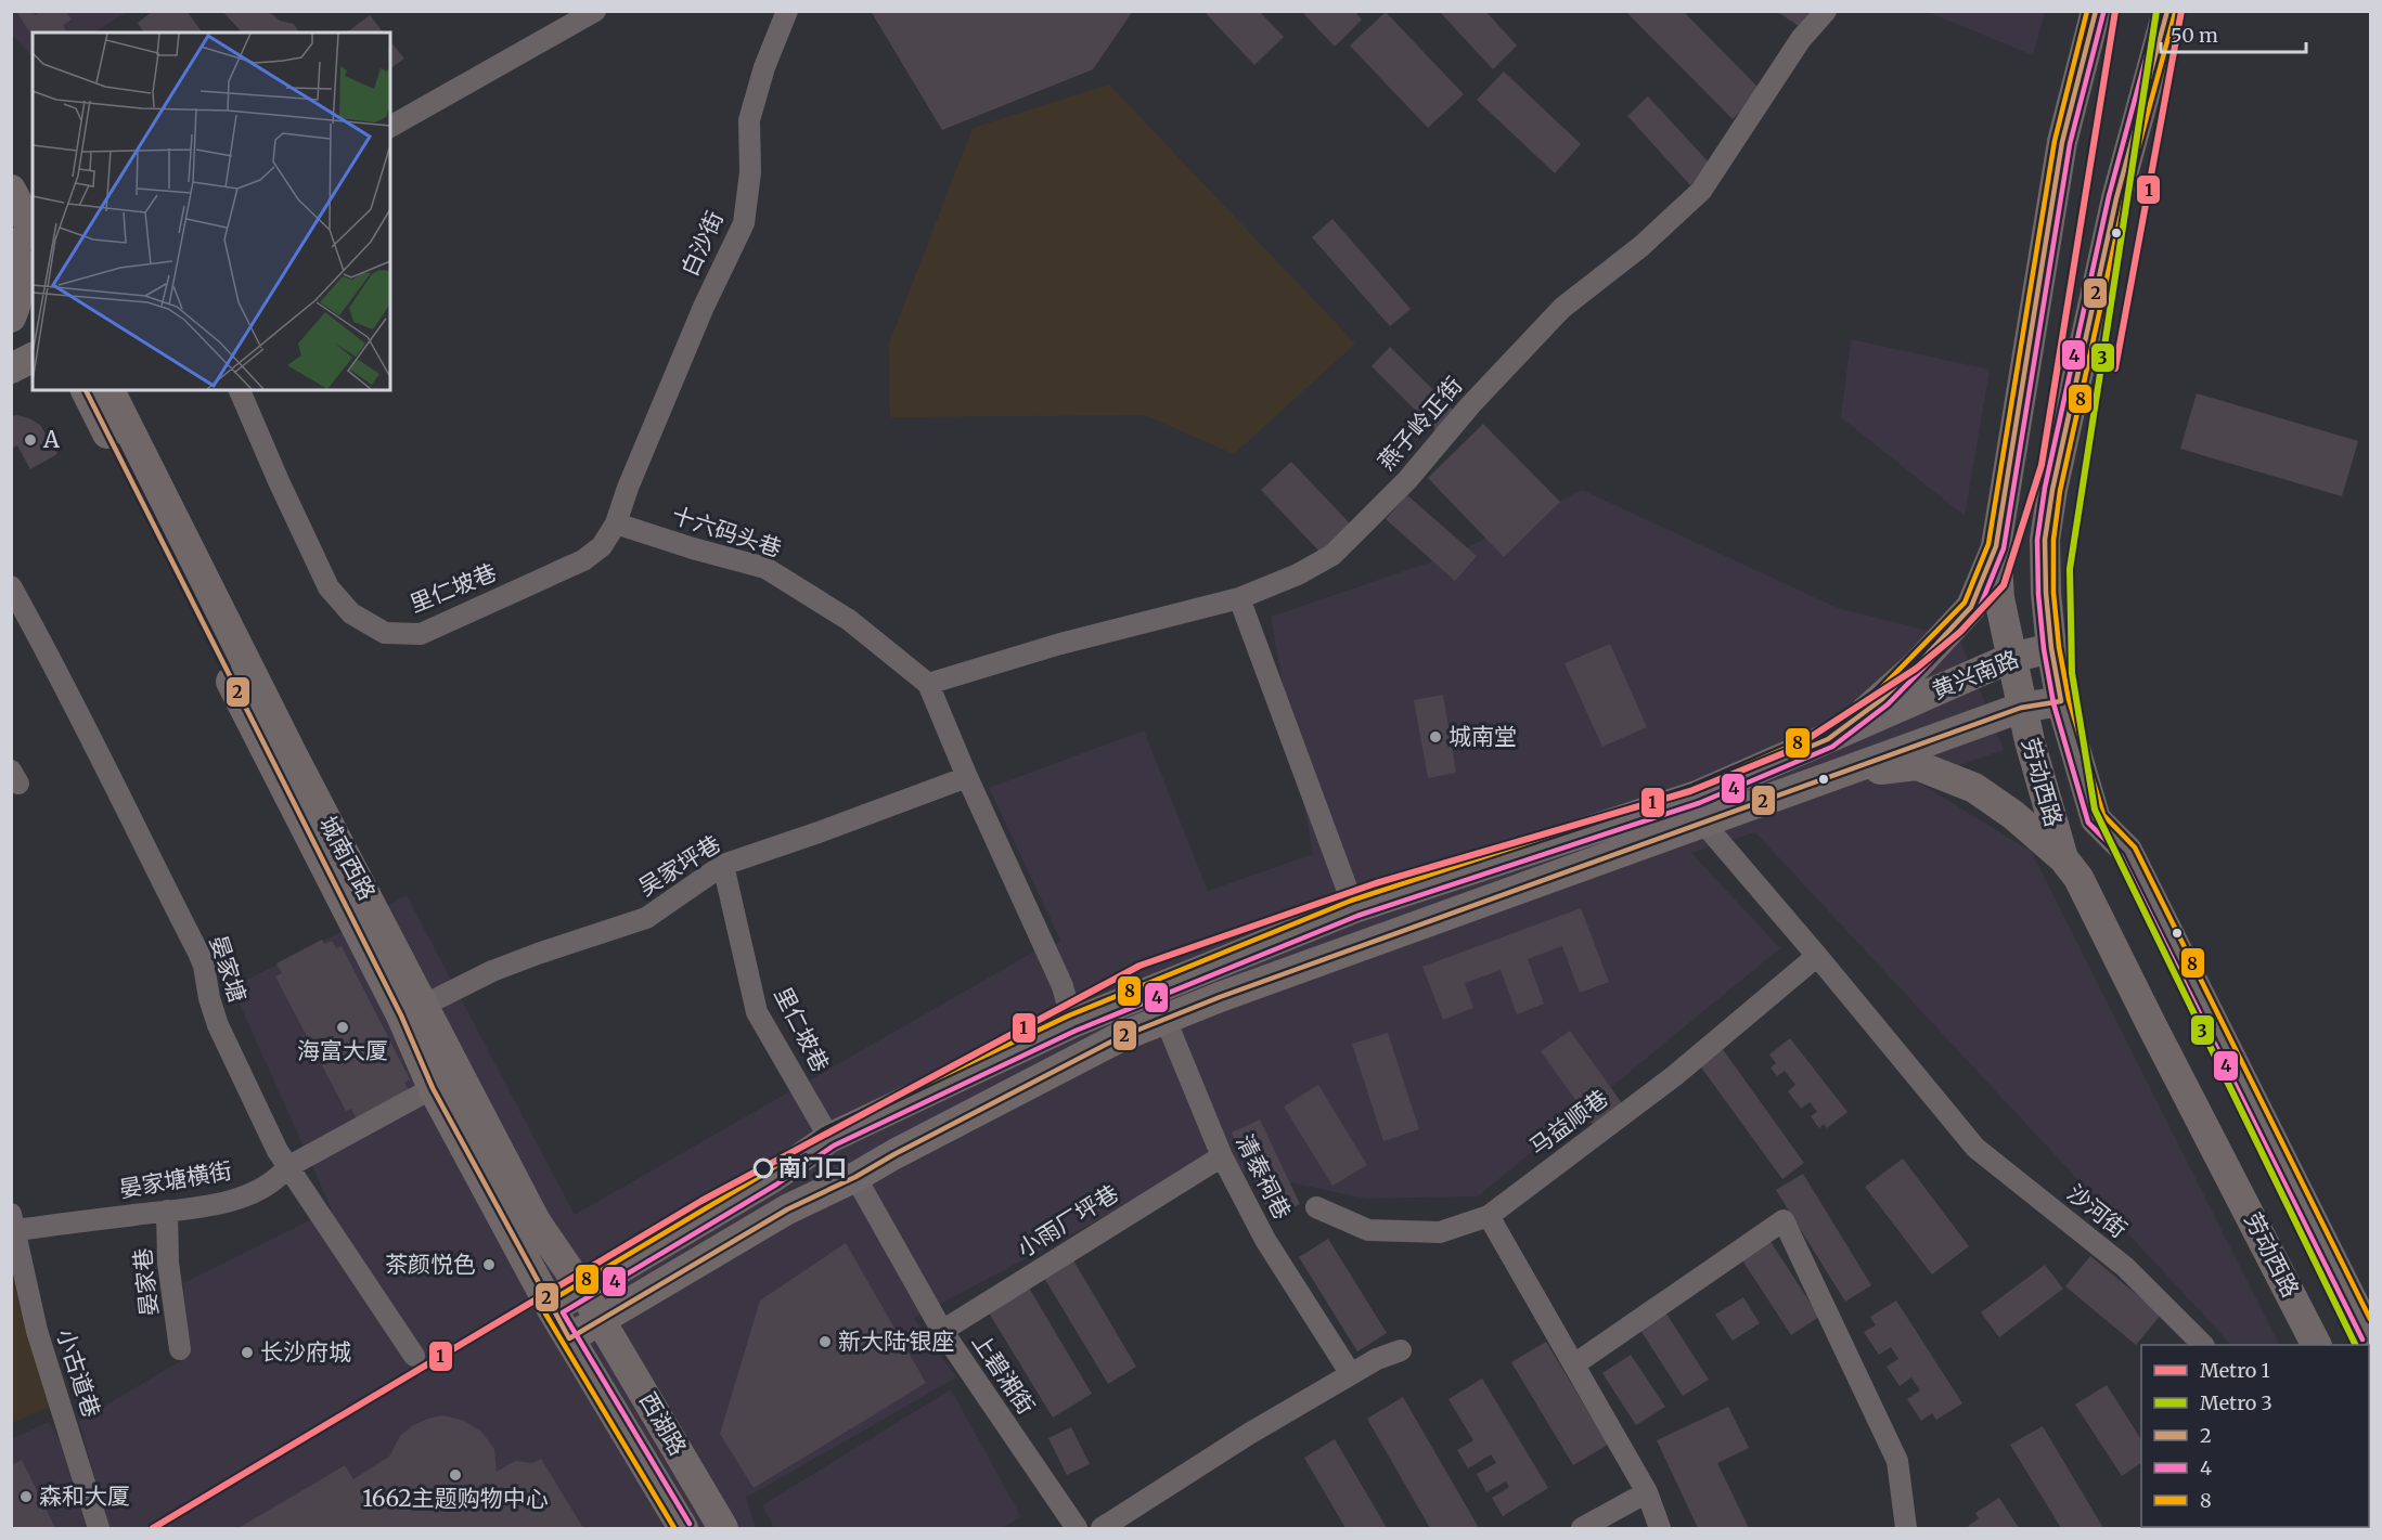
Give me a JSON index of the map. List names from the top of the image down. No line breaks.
{"streets":{"main road":["黄兴南路","劳动西路","城南西路","西湖路"],"street":["白沙街","燕子岭正街","十六码头巷","里仁坡巷","吴家坪巷","晏家塘","马益顺巷","清泰祠巷","晏家塘横街","沙河街","小雨厂坪巷","晏家巷","小古道巷","上碧湘街"]},"crossings":[["白沙街","里仁坡巷"],["燕子岭正街","十六码头巷"],["十六码头巷","里仁坡巷"],["里仁坡巷","黄兴南路"],["里仁坡巷","吴家坪巷"],["黄兴南路","劳动西路"],["黄兴南路","城南西路"],["黄兴南路","清泰祠巷"],["黄兴南路","沙河街"],["黄兴南路","上碧湘街"],["黄兴南路","西湖路"],["城南西路","吴家坪巷"],["城南西路","晏家塘横街"],["城南西路","西湖路"],["晏家塘","晏家塘横街"],["马益顺巷","沙河街"],["清泰祠巷","小雨厂坪巷"],["晏家塘横街","晏家巷"],["晏家塘横街","小古道巷"],["小雨厂坪巷","上碧湘街"]],"places":["A","城南堂","海富大厦","南门口","茶颜悦色","新大陆·银座","长沙府城","1662主题购物中心","森和大厦"],"lines":["metro line 1","metro line 3","transit line 2","transit line 4","transit line 8"],"legend":["Metro 1","Metro 3","2","4","8"],"scale_bar":"50 m"}
